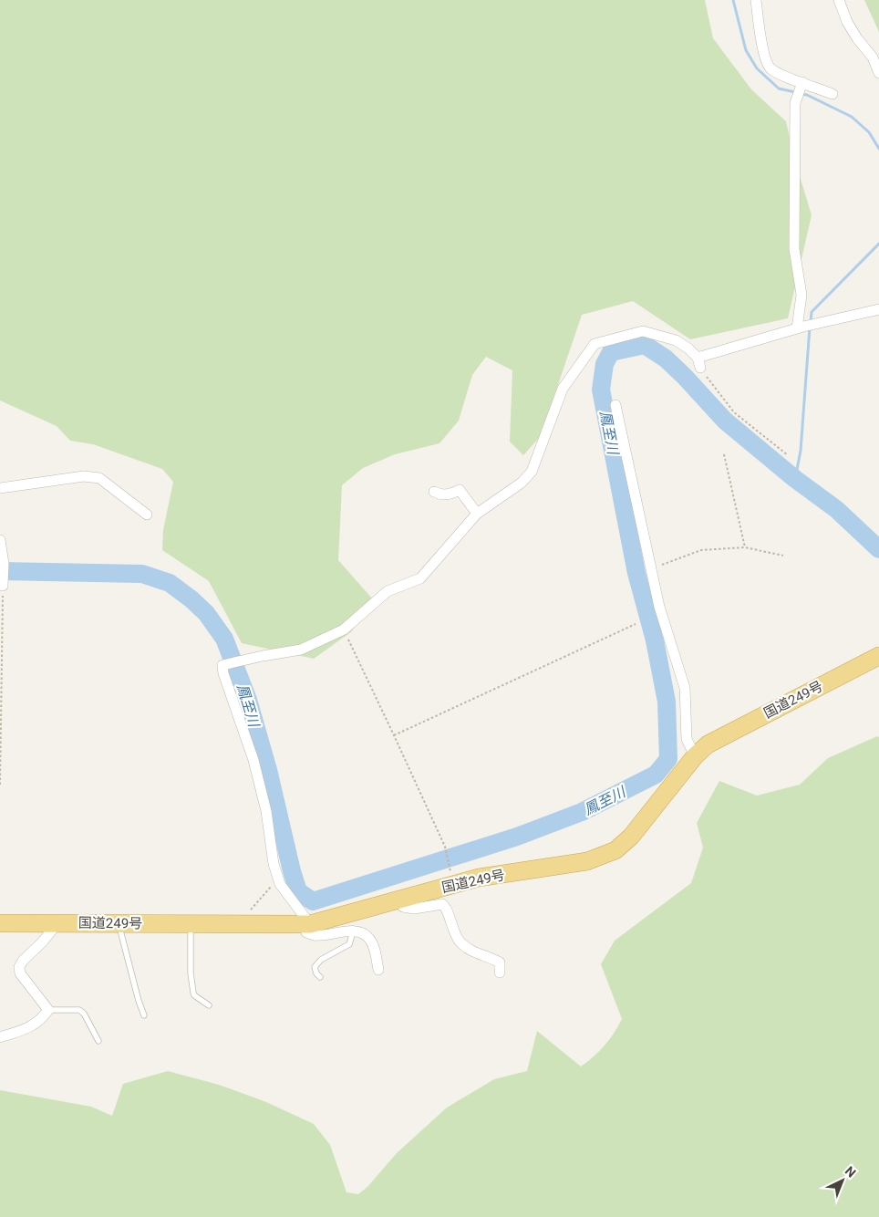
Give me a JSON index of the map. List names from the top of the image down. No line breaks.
{"streets":{"highway":["国道249号"]},"water":["鳳至川"],"north":"top right"}
